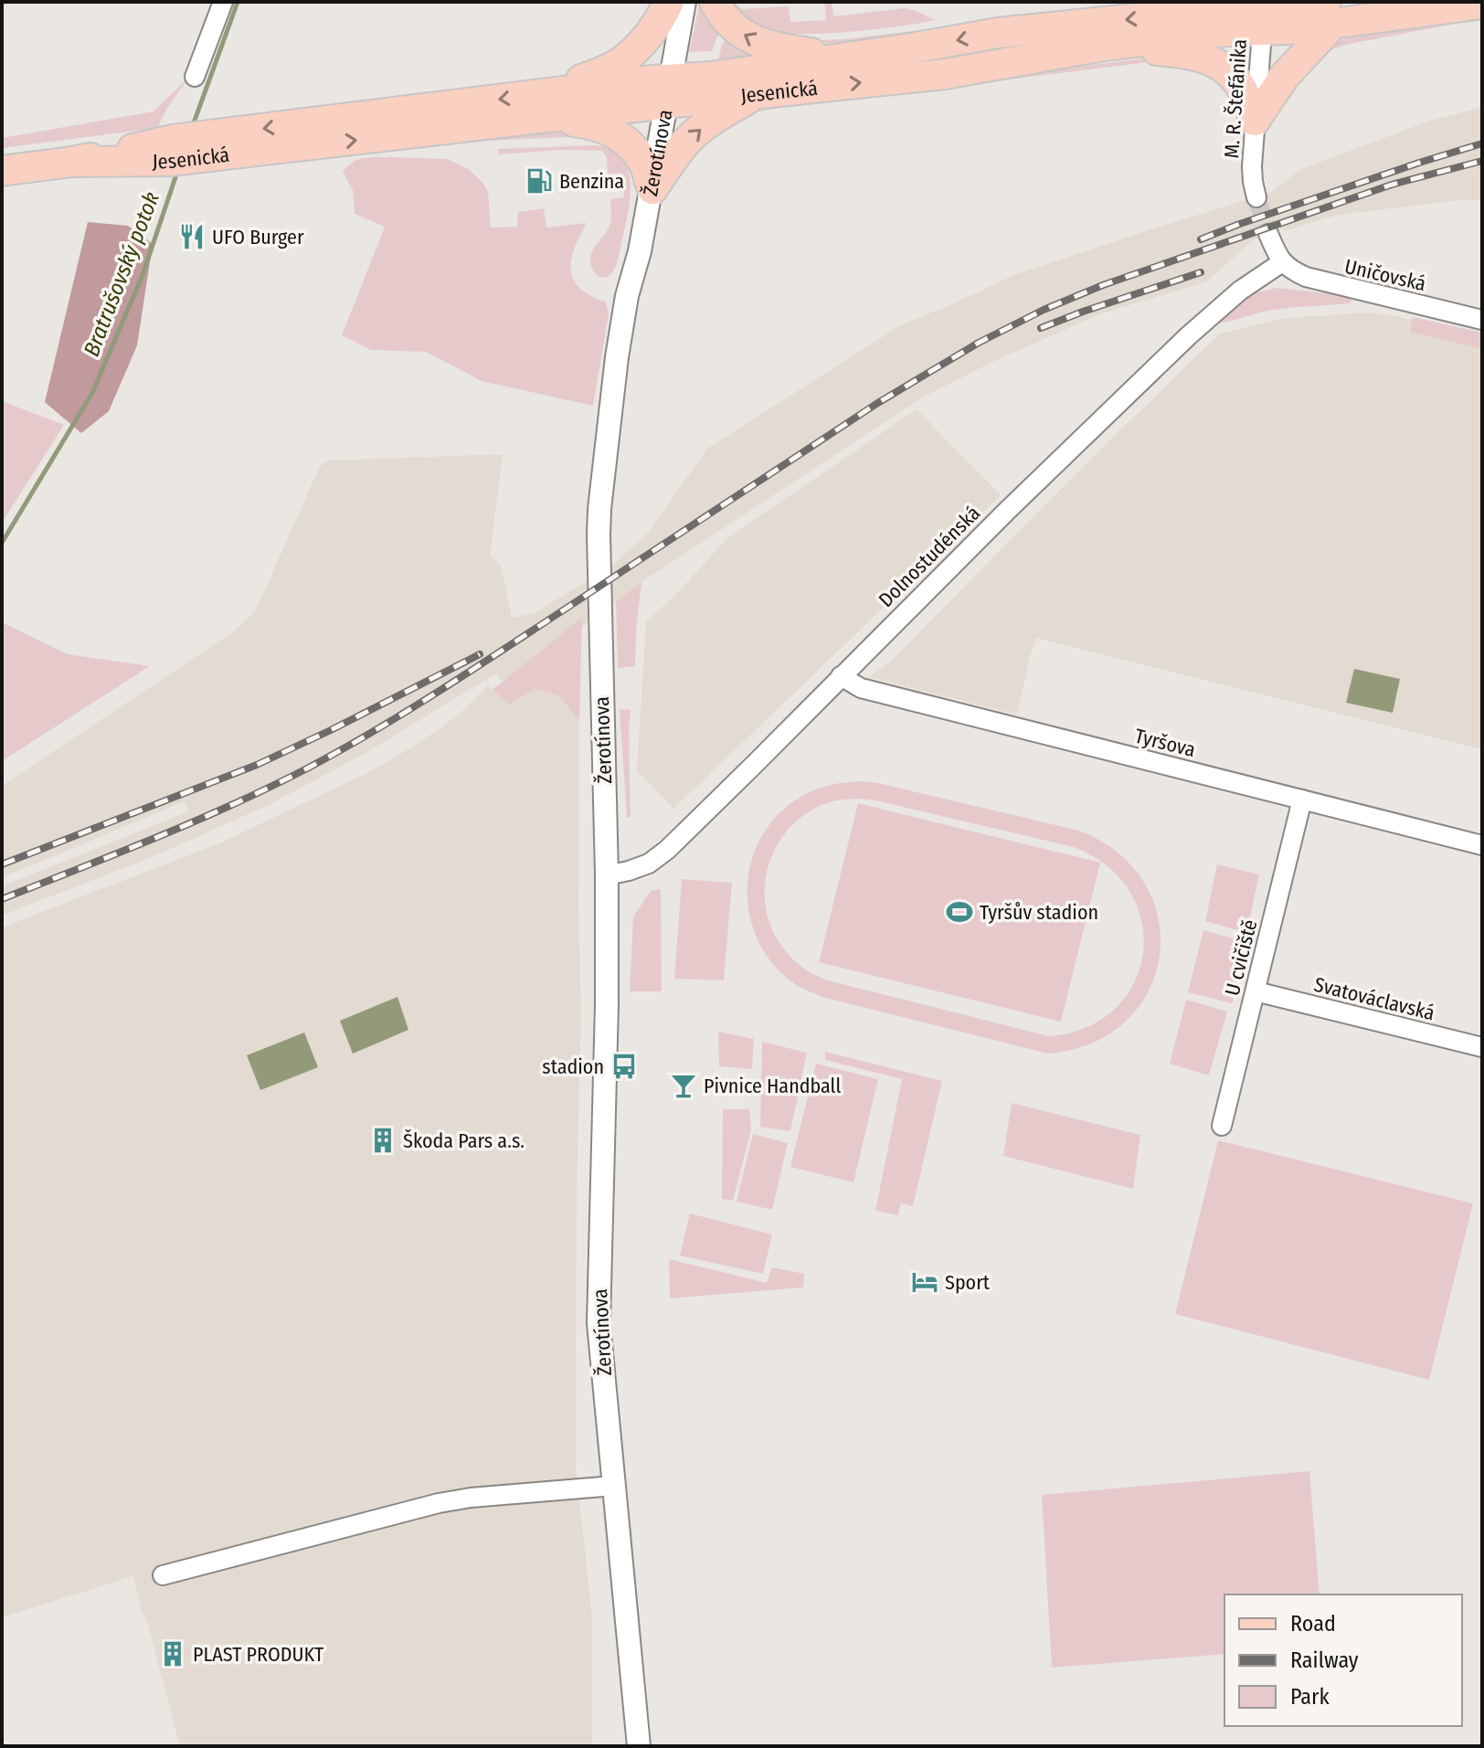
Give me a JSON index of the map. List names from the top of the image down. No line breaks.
{"streets":{"main road":["Jesenická"],"street":["M. R. Štefánika","Žerotínova","Uničovská","Dolnostudénská","Tyršova","U cvičiště","Svatováclavská"]},"crossings":[["Jesenická","M. R. Štefánika"],["Jesenická","Žerotínova"],["Žerotínova","Dolnostudénská"],["Uničovská","Dolnostudénská"],["Dolnostudénská","Tyršova"],["Tyršova","U cvičiště"],["U cvičiště","Svatováclavská"]],"water":["Bratrušovský potok"],"places":{"fuel station":["Benzina"],"restaurant":["UFO Burger"],"sports":["Tyršův stadion"],"bus stop":["stadion"],"bar":["Pivnice Handball"],"building":["Škoda Pars a.s.","PLAST PRODUKT"],"hotel":["Sport"]},"legend":["Road","Railway","Park"]}
